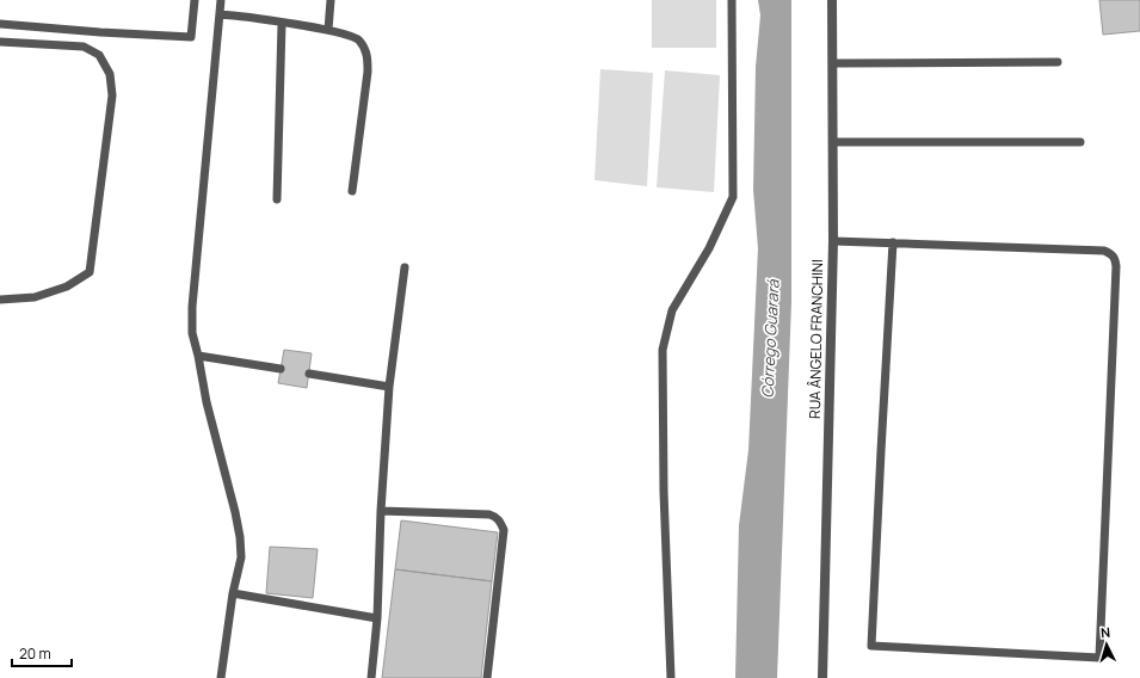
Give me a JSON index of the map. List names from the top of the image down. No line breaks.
{"streets":{"street":["RUA ÂNGELO FRANCHINI"]},"water":["Córrego Guarará"],"scale_bar":"20 m","north":"top"}
